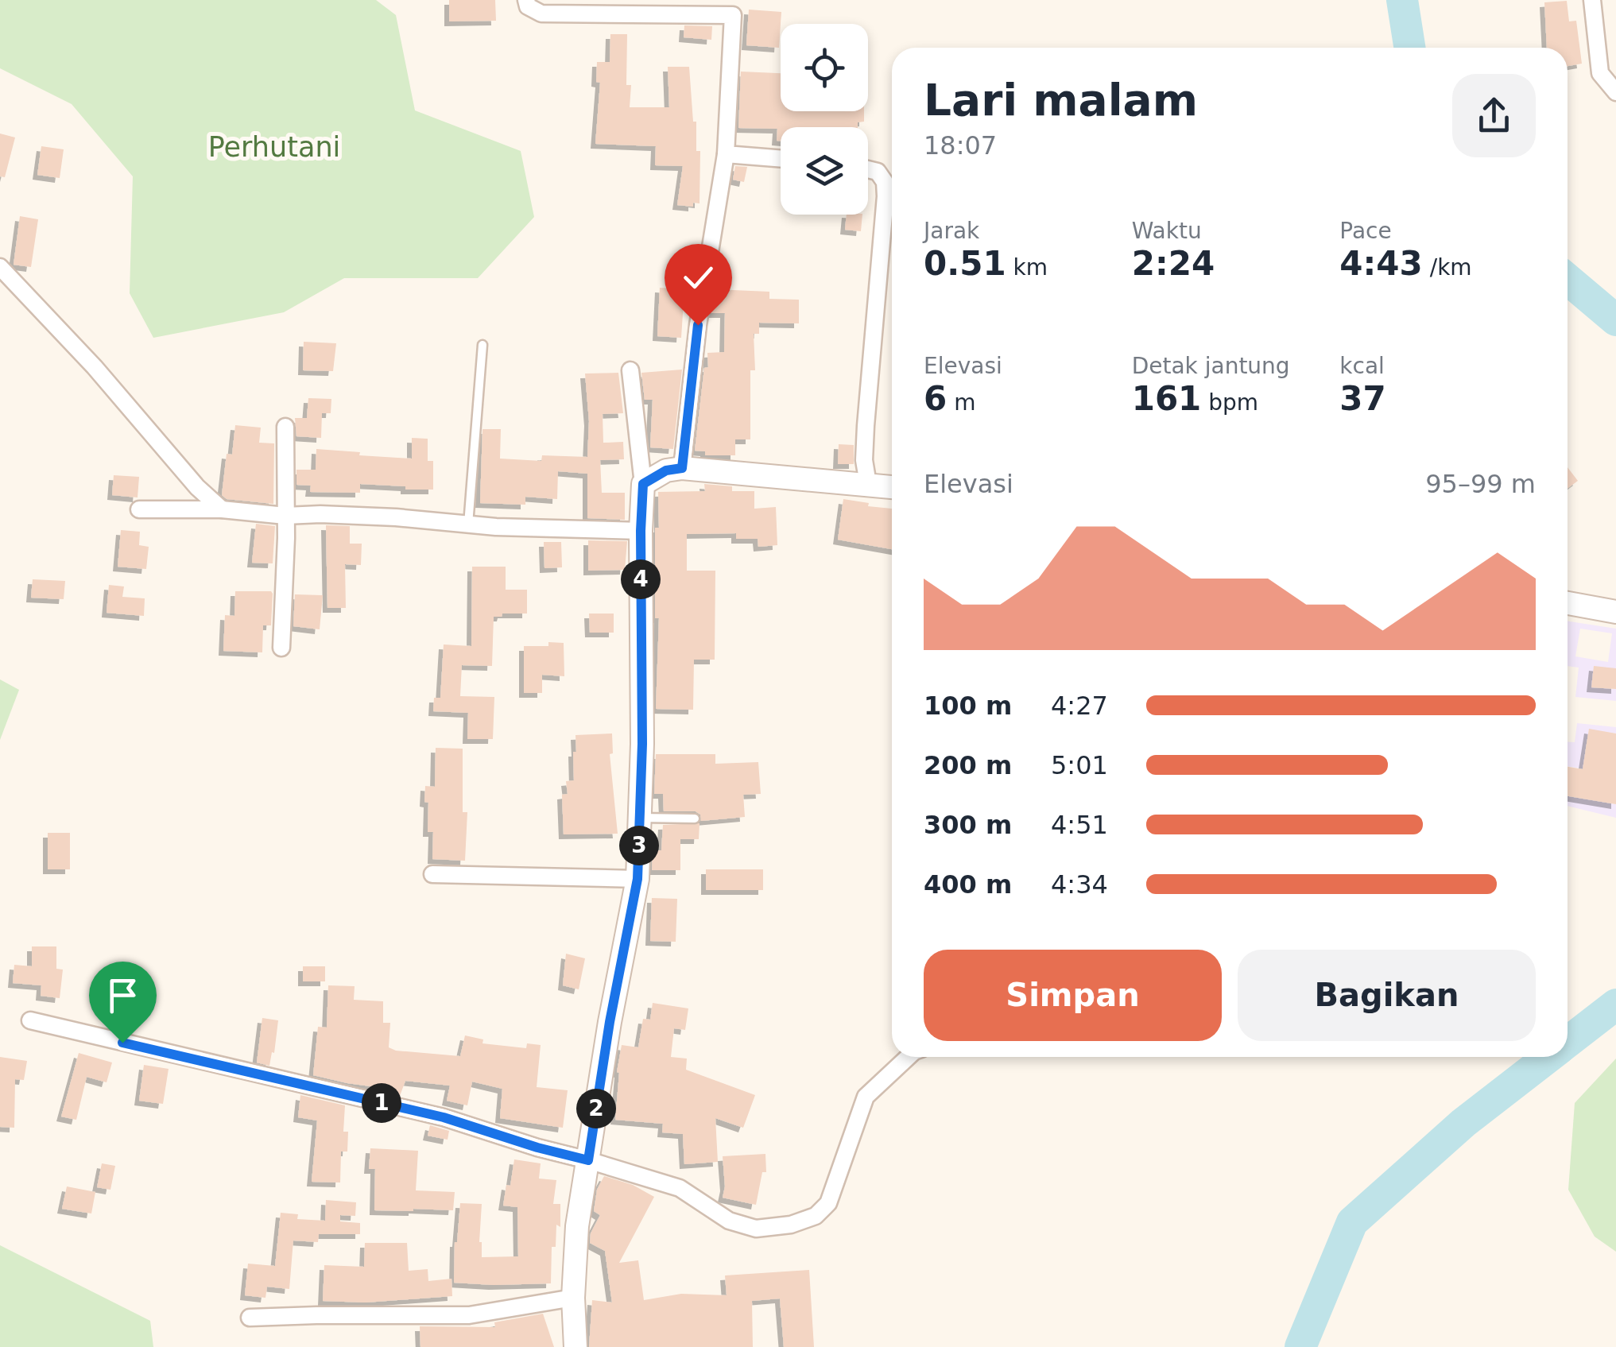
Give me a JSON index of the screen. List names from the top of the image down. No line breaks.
{"parks":["Perhutani"],"page":{"heading":["Lari malam","18:07"],"stats":[["Jarak","0.51 km"],["Waktu","2:24"],["Pace","4:43 /km"],["Elevasi","6 m"],["Detak jantung","161 bpm"],["kcal","37"]],"chart":["Elevasi","95–99 m"],"pins":["4","3","1","2"],"list":[{"name":"100 m","note":"4:27"},{"name":"200 m","note":"5:01"},{"name":"300 m","note":"4:51"},{"name":"400 m","note":"4:34"}],"buttons":["Simpan","Bagikan"]}}
